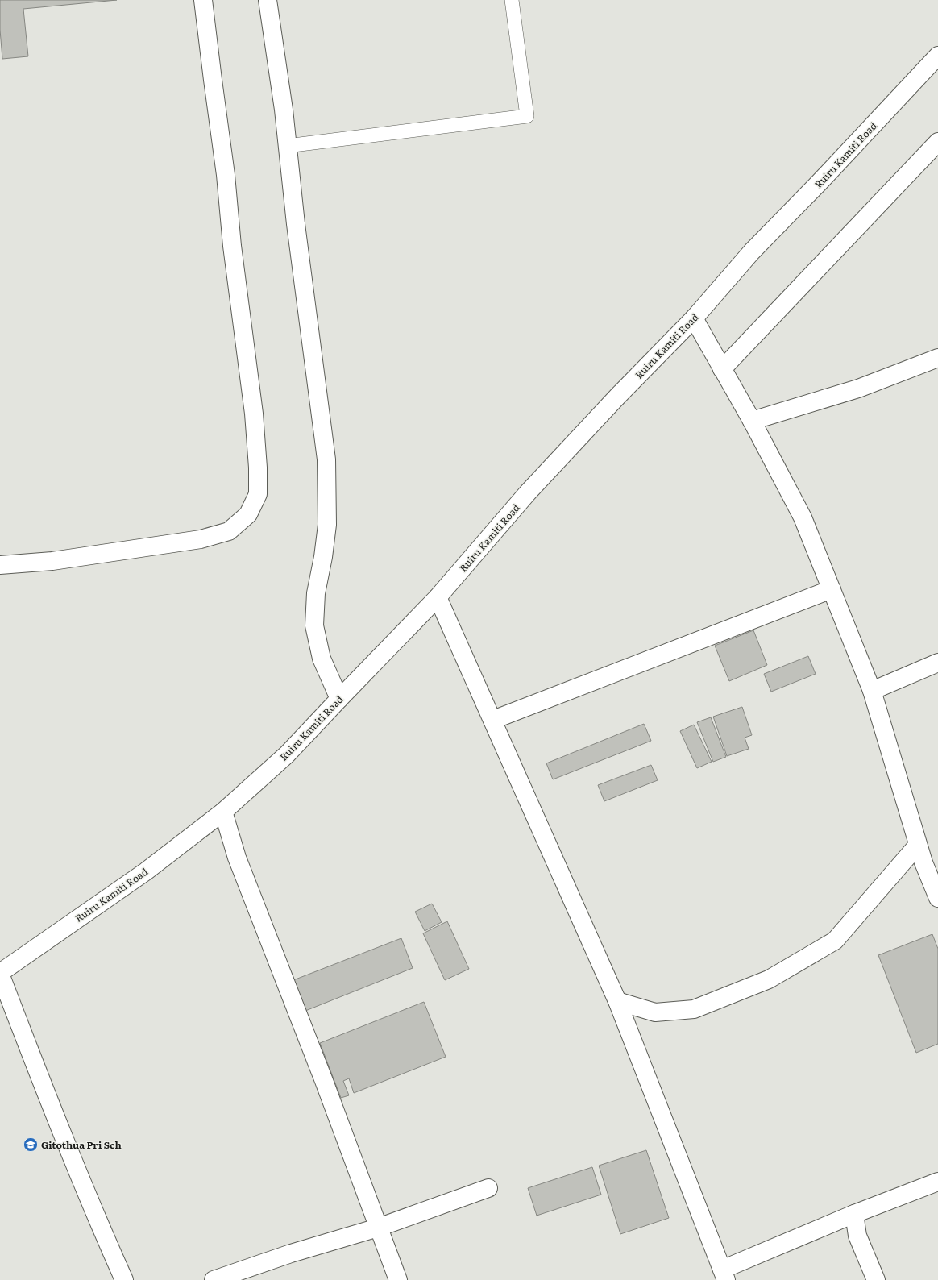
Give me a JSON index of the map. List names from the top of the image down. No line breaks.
{"streets":{"street":["Ruiru Kamiti Road"]},"places":{"school or university":["Gitothua Pri Sch"]}}
